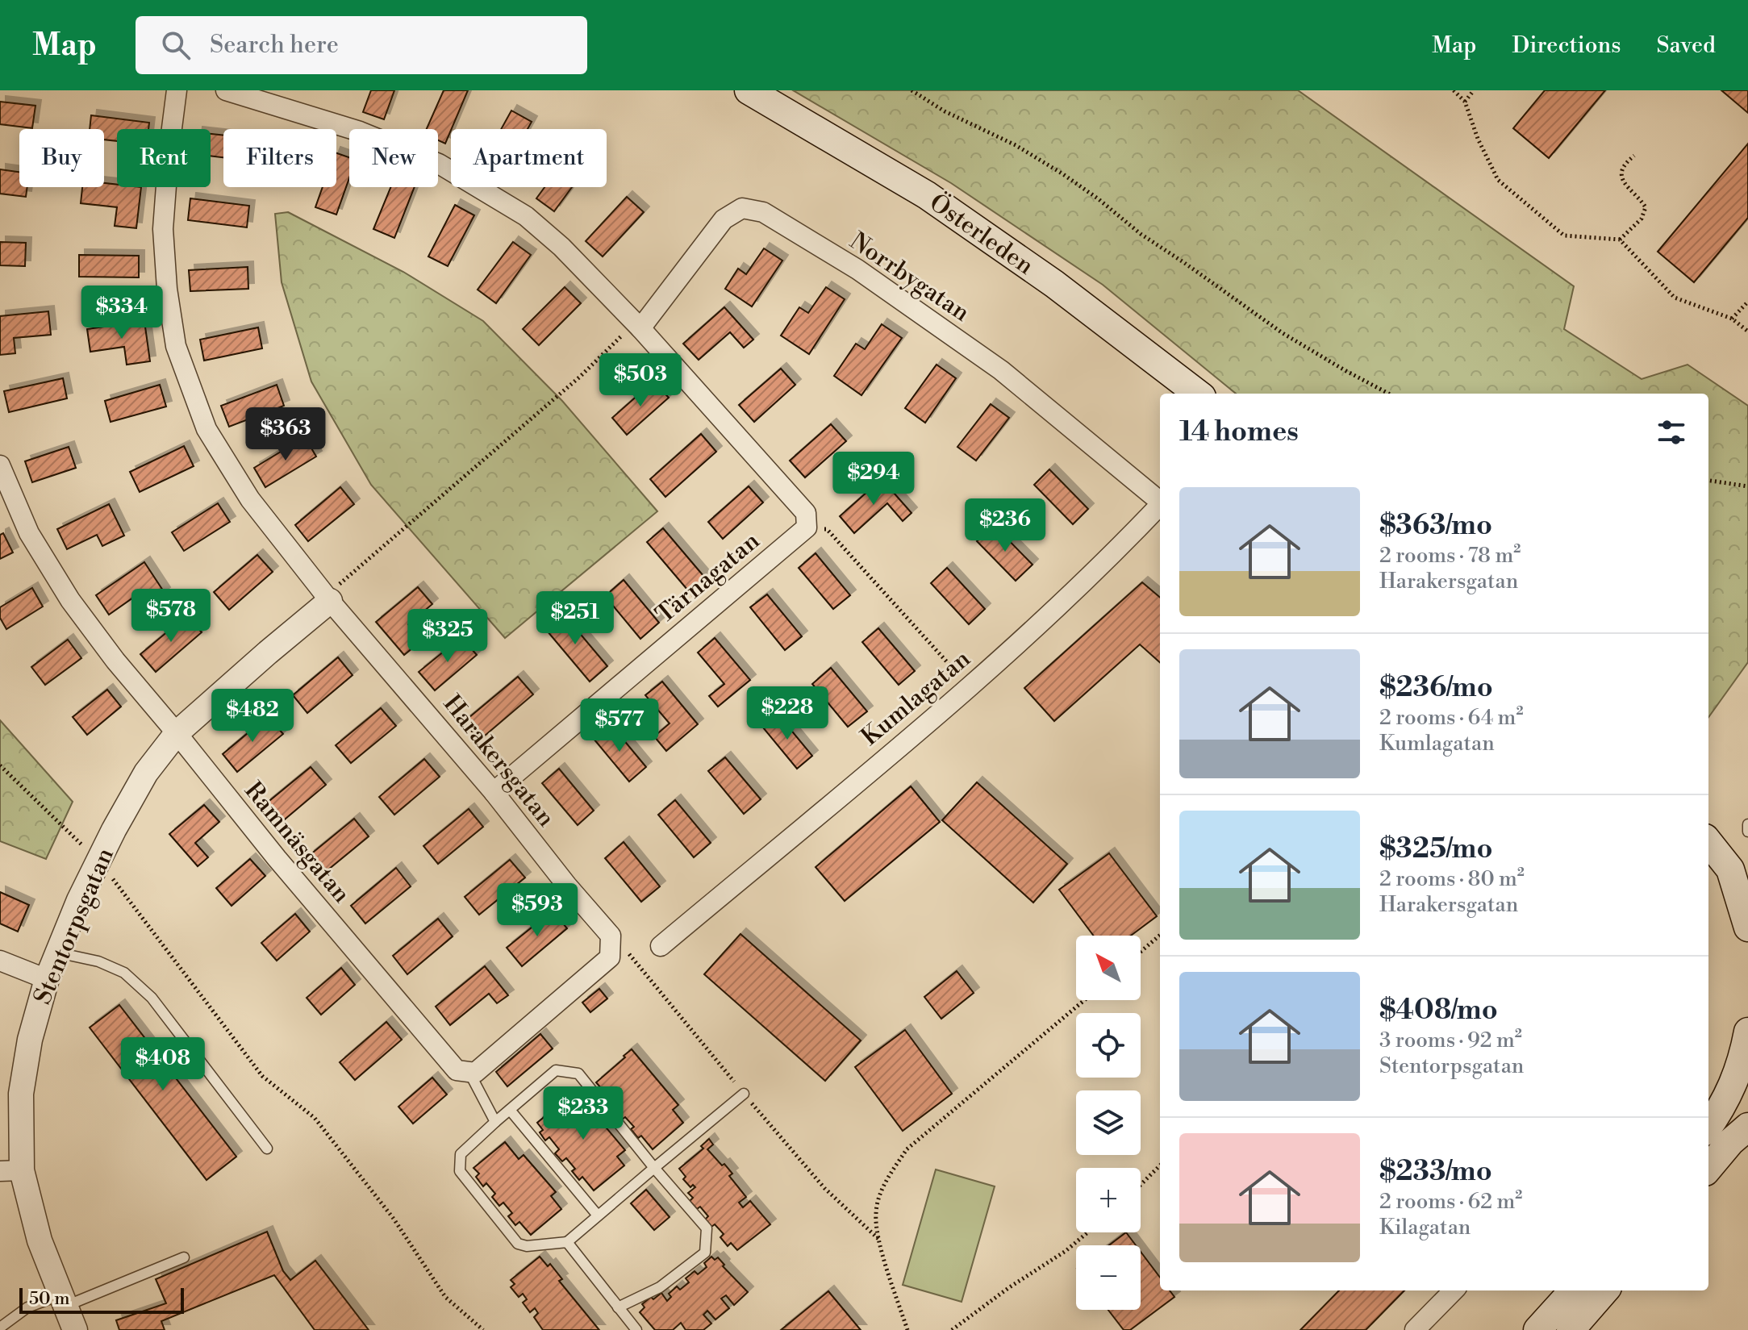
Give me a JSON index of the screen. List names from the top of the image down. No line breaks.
{"streets":{"main road":["Österleden"],"street":["Norrbygatan","Tärnagatan","Kumlagatan","Harakersgatan","Ramnäsgatan","Stentorpsgatan"]},"crossings":[["Tärnagatan","Harakersgatan"],["Harakersgatan","Ramnäsgatan"],["Harakersgatan","Stentorpsgatan"],["Ramnäsgatan","Stentorpsgatan"]],"scale_bar":"50 m","north":"top left","page":{"header":"Map","search":"Search here","nav":["Map","Directions","Saved"],"chip":["Buy","Rent","Filters","New","Apartment"],"price":["$334","$503","$363","$294","$236","$578","$251","$325","$228","$482","$577","$593","$408","$233"],"heading":"14 homes","list":[{"name":"$363/mo","note":"2 rooms · 78 m² · Harakersgatan"},{"name":"$236/mo","note":"2 rooms · 64 m² · Kumlagatan"},{"name":"$325/mo","note":"2 rooms · 80 m² · Harakersgatan"},{"name":"$408/mo","note":"3 rooms · 92 m² · Stentorpsgatan"},{"name":"$233/mo","note":"2 rooms · 62 m² · Kilagatan"}],"map_buttons":["+","−"],"scale":"50 m"}}
